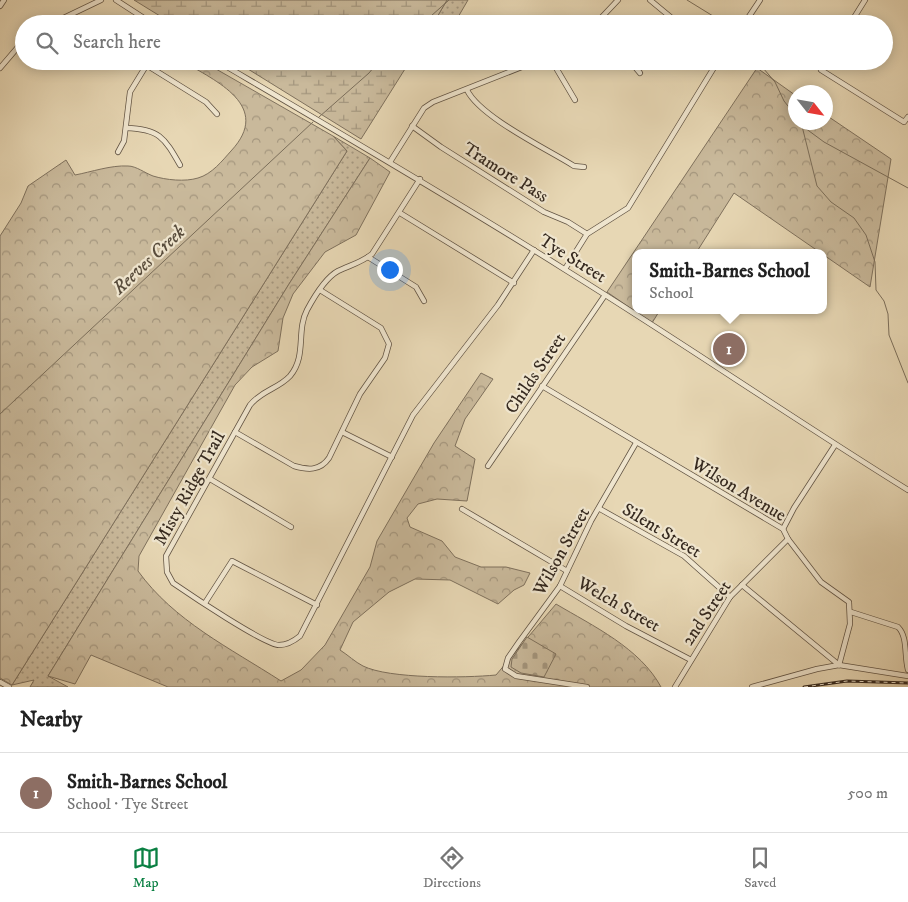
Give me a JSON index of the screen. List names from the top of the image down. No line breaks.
{"streets":{"street":["Tramore Pass","Tye Street","Childs Street","Misty Ridge Trail","Wilson Avenue","Silent Street","Wilson Street","Welch Street","2nd Street"]},"crossings":[["Tye Street","Childs Street"],["Tye Street","Misty Ridge Trail"],["Childs Street","Wilson Avenue"],["Wilson Avenue","Wilson Street"],["Wilson Avenue","2nd Street"],["Silent Street","Wilson Street"],["Silent Street","2nd Street"],["Wilson Street","Welch Street"],["Welch Street","2nd Street"]],"water":["Reeves Creek"],"north":"bottom right","page":{"search":"Search here","popup":["Smith-Barnes School","School"],"pins":"1","heading":"Nearby","list":[{"mark":"1","name":"Smith-Barnes School","note":"School · Tye Street","value":"500 m"}],"nav":["Map","Directions","Saved"]}}
